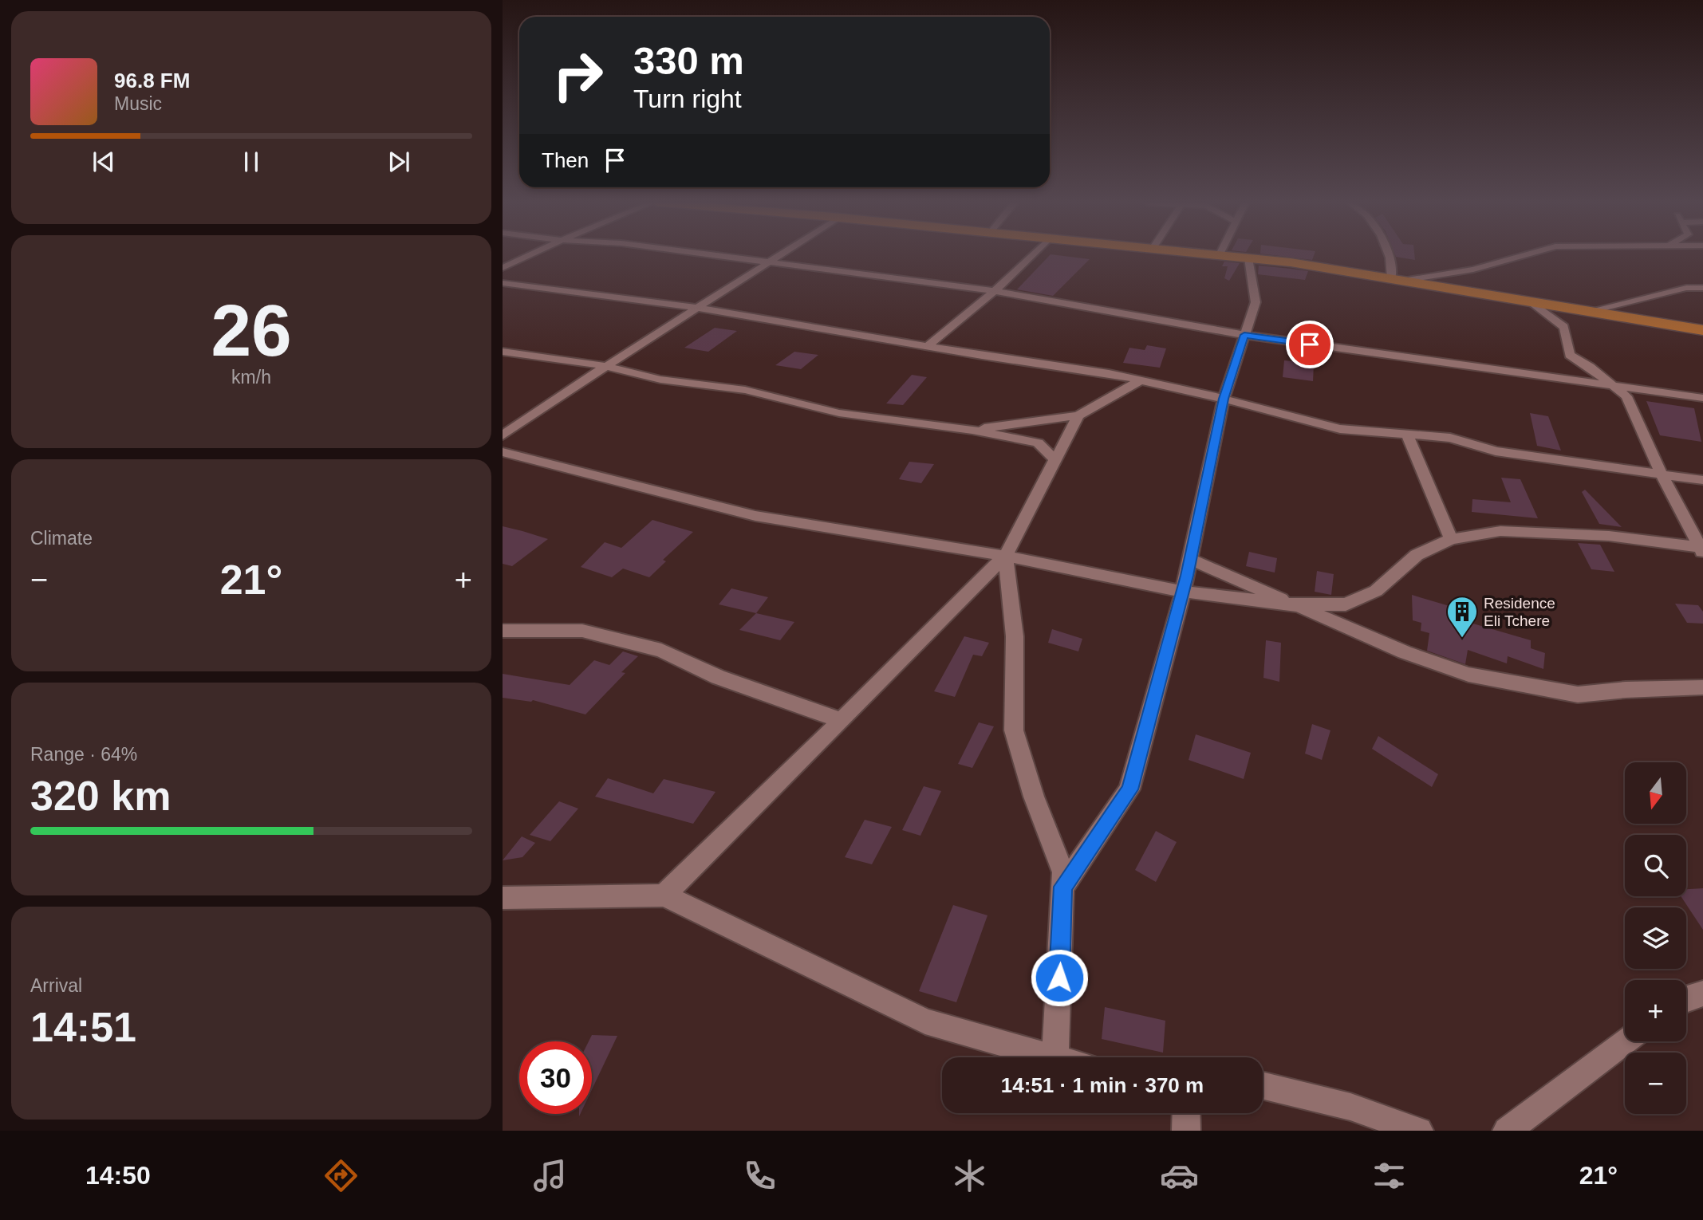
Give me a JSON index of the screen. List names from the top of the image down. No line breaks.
{"places":{"building":["Residence Eli Tchere"]},"north":"bottom","page":{"turn":["330 m","Turn right"],"song":["96.8 FM","Music"],"then":"Then","tile":[["26","km/h"],"Climate",["Range · 64%","320 km"],["Arrival","14:51"]],"heat":["−","21°","+"],"map_buttons":["+","−"],"limit":"30","trip":"14:51 · 1 min · 370 m","tabs":["14:50","21°"]}}
